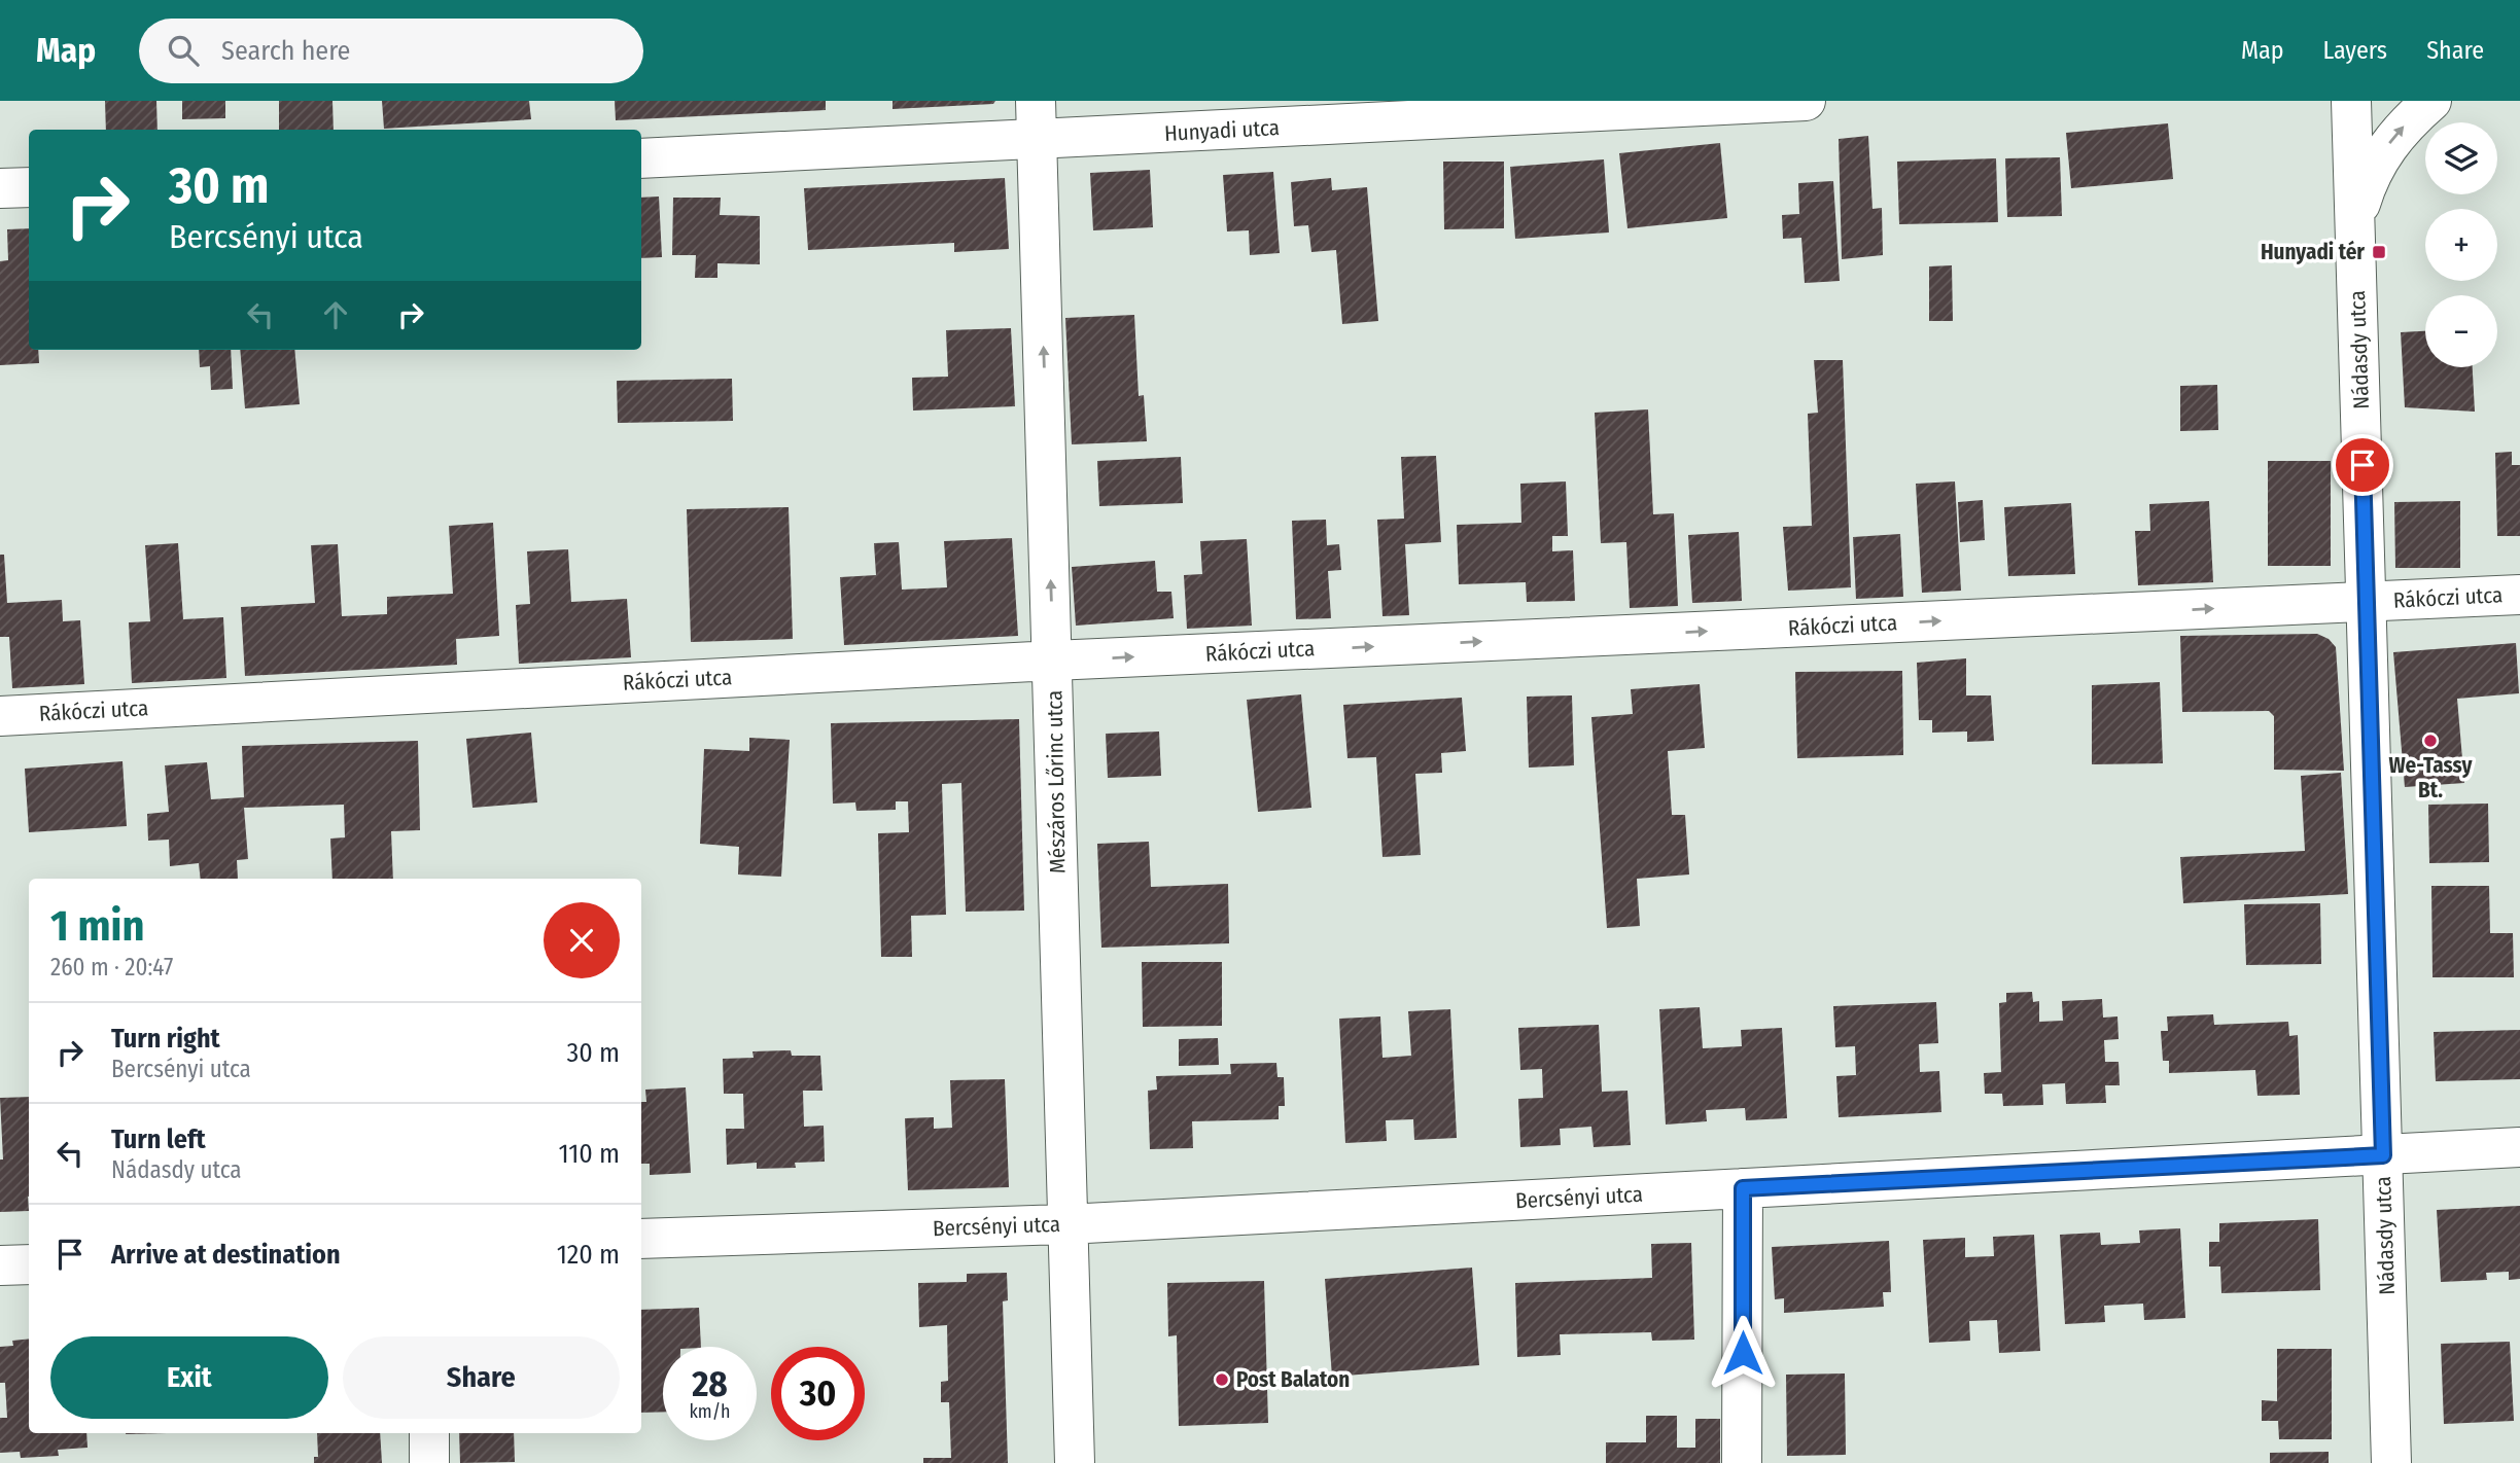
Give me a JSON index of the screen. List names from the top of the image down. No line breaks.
{"streets":{"street":["Hunyadi utca","Nádasdy utca","Rákóczi utca","Mészáros Lőrinc utca","Bercsényi utca"]},"crossings":[["Hunyadi utca","Mészáros Lőrinc utca"],["Nádasdy utca","Rákóczi utca"],["Nádasdy utca","Bercsényi utca"],["Rákóczi utca","Mészáros Lőrinc utca"],["Mészáros Lőrinc utca","Bercsényi utca"]],"one_way":["Rákóczi utca","Mészáros Lőrinc utca"],"places":{"transit":["Hunyadi tér"],"other":["We-Tassy Bt.","Post Balaton"]},"page":{"header":"Map","search":"Search here","nav":["Map","Layers","Share"],"map_buttons":["+","−"],"turn":["30 m","Bercsényi utca"],"heading":["1 min","260 m · 20:47"],"list":[{"name":"Turn right","note":"Bercsényi utca","value":"30 m"},{"name":"Turn left","note":"Nádasdy utca","value":"110 m"},{"name":"Arrive at destination","value":"120 m"}],"buttons":["Exit","Share"],"speed":"28 km/h","limit":"30"}}
